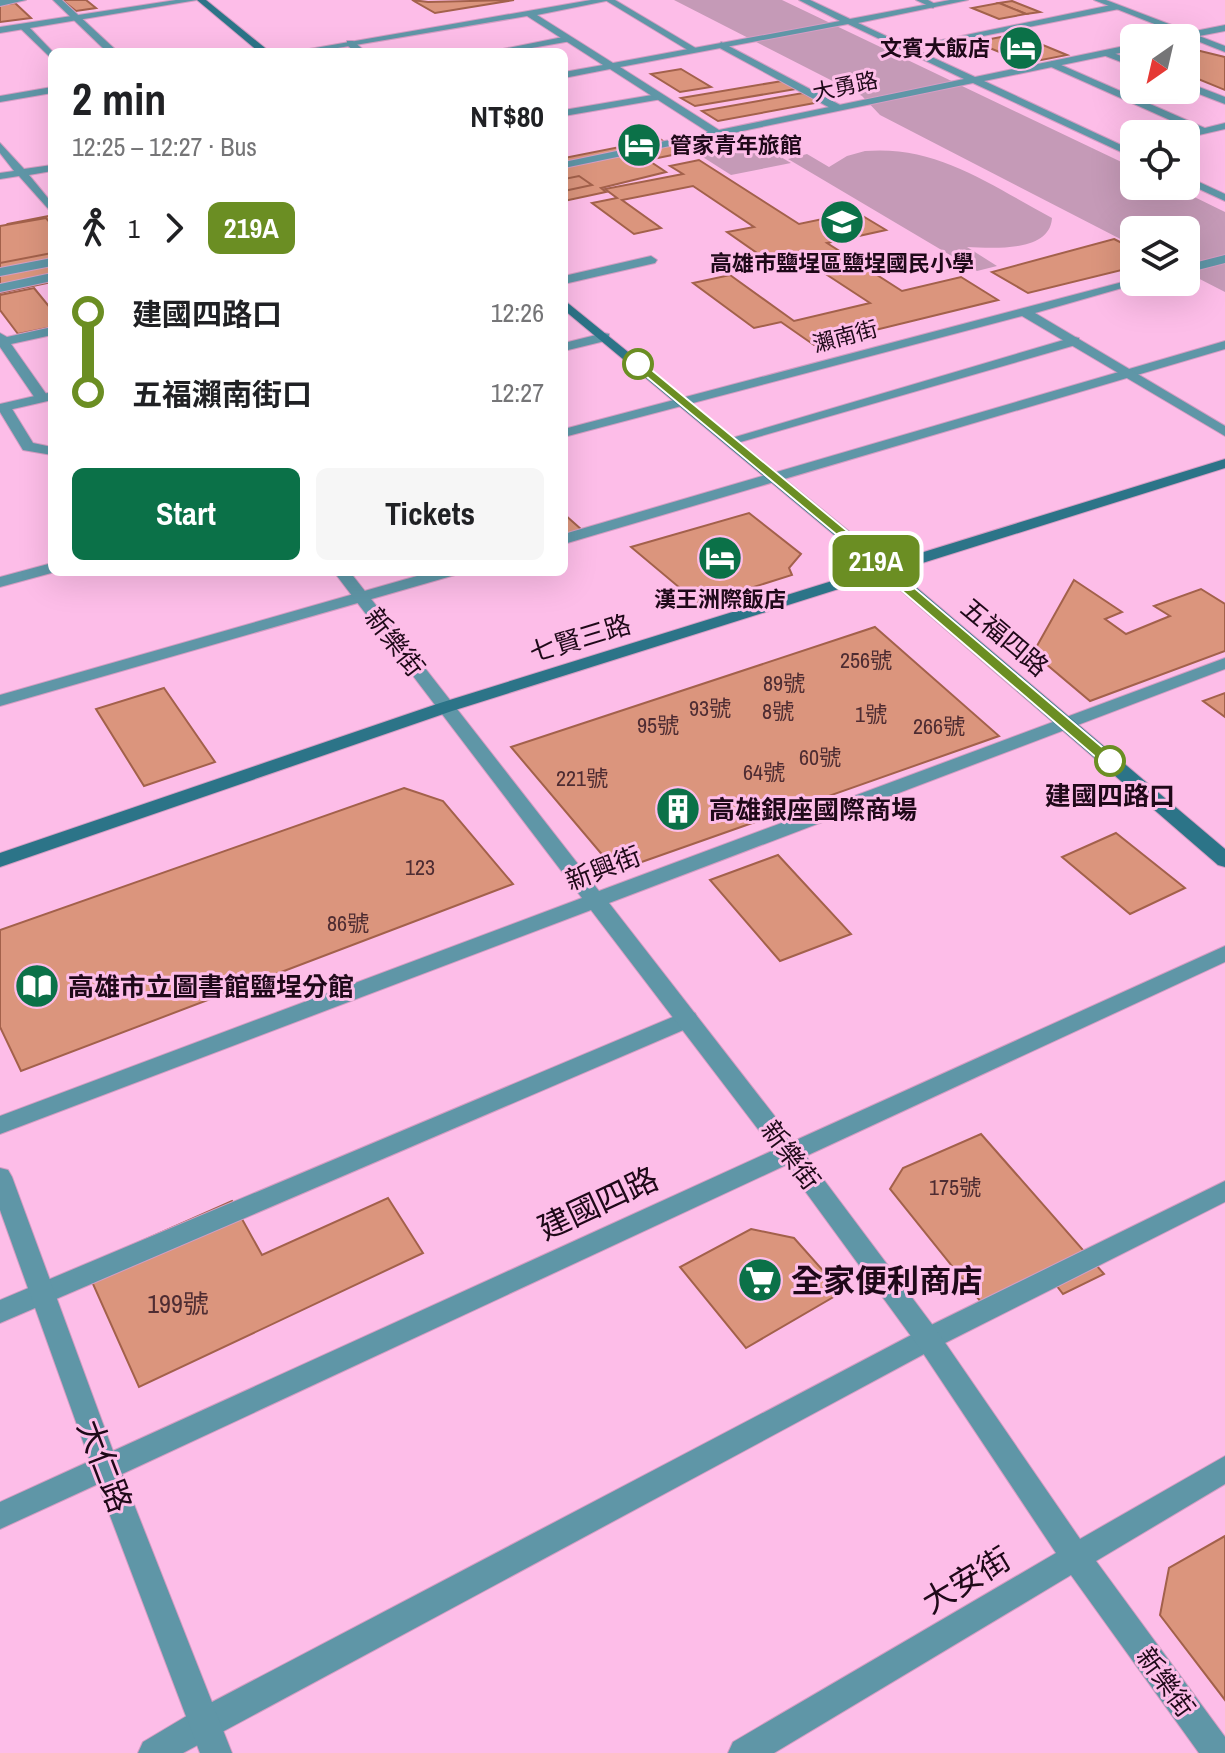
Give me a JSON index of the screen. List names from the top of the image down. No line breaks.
{"streets":{"street":["大勇路","瀨南街","五福四路","七賢三路","新樂街","新興街","建國四路","大仁路","大安街"]},"crossings":[["瀨南街","五福四路"],["五福四路","七賢三路"],["五福四路","新興街"],["七賢三路","新樂街"],["新樂街","新興街"],["新樂街","建國四路"],["新樂街","大安街"],["建國四路","大仁路"]],"places":{"hotel":["文賓大飯店","管家青年旅館","漢王洲際飯店"],"school or university":["高雄市鹽埕區鹽埕國民小學"],"other":["建國四路口"],"building":["高雄銀座國際商場"],"library":["高雄市立圖書館鹽埕分館"],"supermarket":["全家便利商店"]},"lines":["bus line 219A"],"house_numbers":["256號","89號","93號","8號","1號","95號","266號","60號","64號","221號","123","86號","175號","199號"],"north":"bottom left","page":{"on_map":"219A","heading":["2 min","12:25 – 12:27 · Bus","NT$80"],"legs":["1","219A"],"list":[{"name":"建國四路口","value":"12:26"},{"name":"五福瀨南街口","value":"12:27"}],"buttons":["Start","Tickets"]}}
